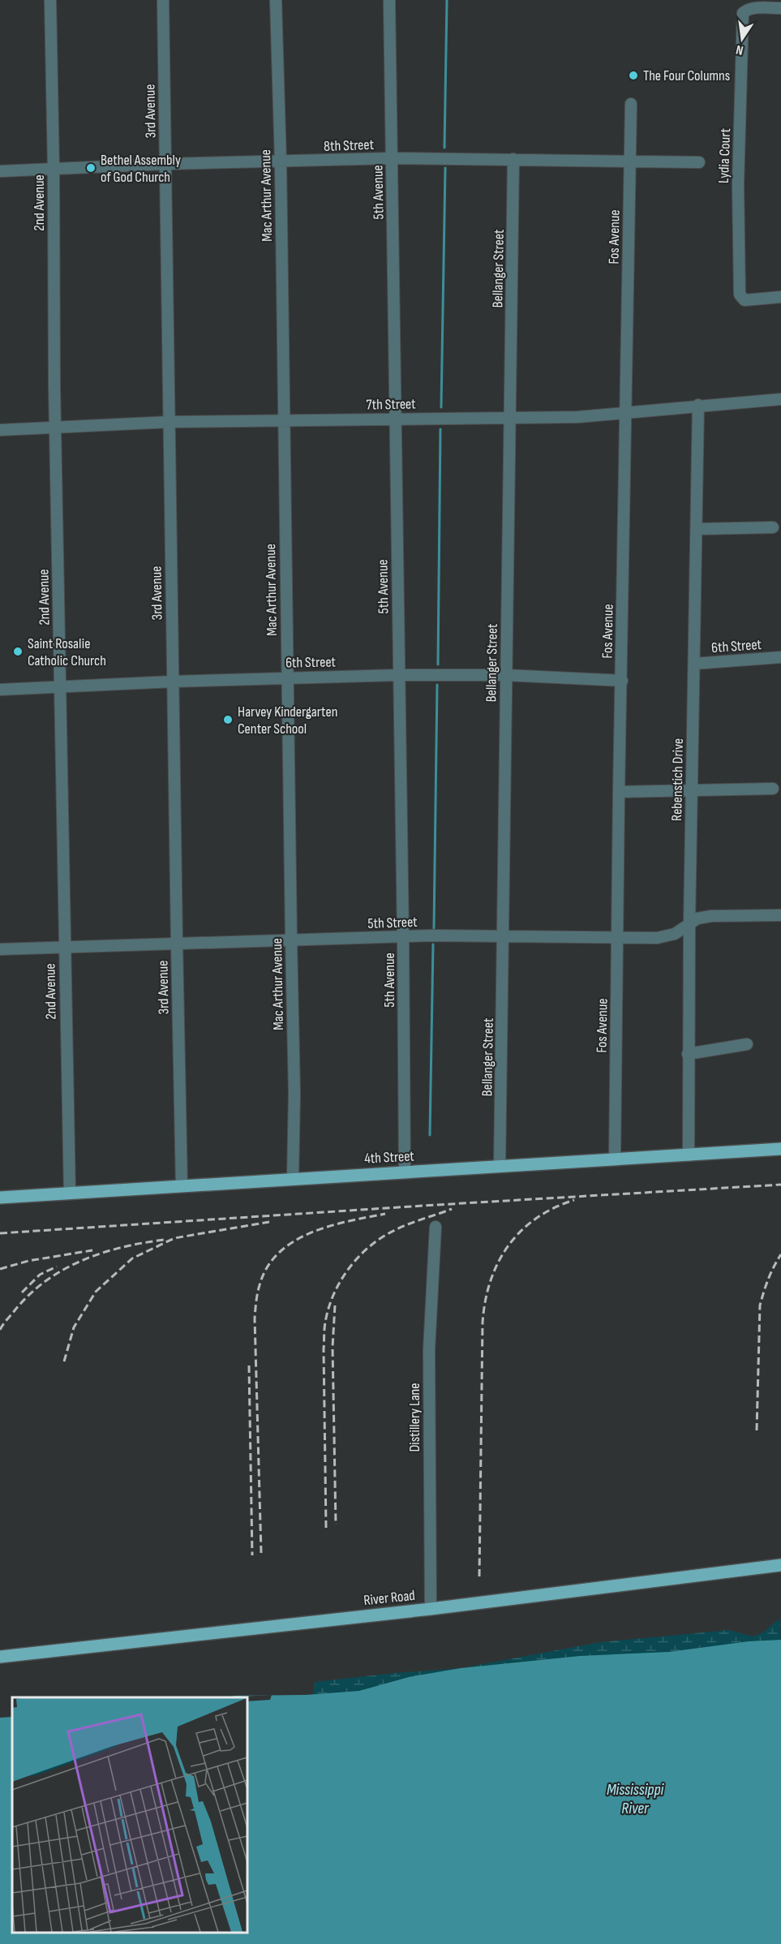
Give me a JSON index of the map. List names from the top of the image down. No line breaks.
{"streets":{"main road":["4th Street","River Road"],"street":["3rd Avenue","8th Street","Lydia Court","5th Avenue","Mac Arthur Avenue","2nd Avenue","Fos Avenue","Bellanger Street","7th Street","6th Street","Rebenstich Drive","5th Street","Distillery Lane"]},"crossings":[["3rd Avenue","8th Street"],["3rd Avenue","7th Street"],["3rd Avenue","6th Street"],["3rd Avenue","5th Street"],["3rd Avenue","4th Street"],["8th Street","5th Avenue"],["8th Street","Mac Arthur Avenue"],["8th Street","2nd Avenue"],["8th Street","Fos Avenue"],["8th Street","Bellanger Street"],["5th Avenue","7th Street"],["5th Avenue","6th Street"],["5th Avenue","5th Street"],["5th Avenue","4th Street"],["Mac Arthur Avenue","7th Street"],["Mac Arthur Avenue","6th Street"],["Mac Arthur Avenue","5th Street"],["Mac Arthur Avenue","4th Street"],["2nd Avenue","7th Street"],["2nd Avenue","6th Street"],["2nd Avenue","5th Street"],["2nd Avenue","4th Street"],["Fos Avenue","7th Street"],["Fos Avenue","6th Street"],["Fos Avenue","5th Street"],["Fos Avenue","4th Street"],["Bellanger Street","7th Street"],["Bellanger Street","6th Street"],["Bellanger Street","5th Street"],["Bellanger Street","4th Street"],["7th Street","Rebenstich Drive"],["6th Street","Rebenstich Drive"],["Rebenstich Drive","5th Street"],["Rebenstich Drive","4th Street"],["Distillery Lane","River Road"]],"water":["Mississippi River"],"places":["The Four Columns","Bethel Assembly of God Church","Saint Rosalie Catholic Church","Harvey Kindergarten Center School"],"north":"bottom"}
